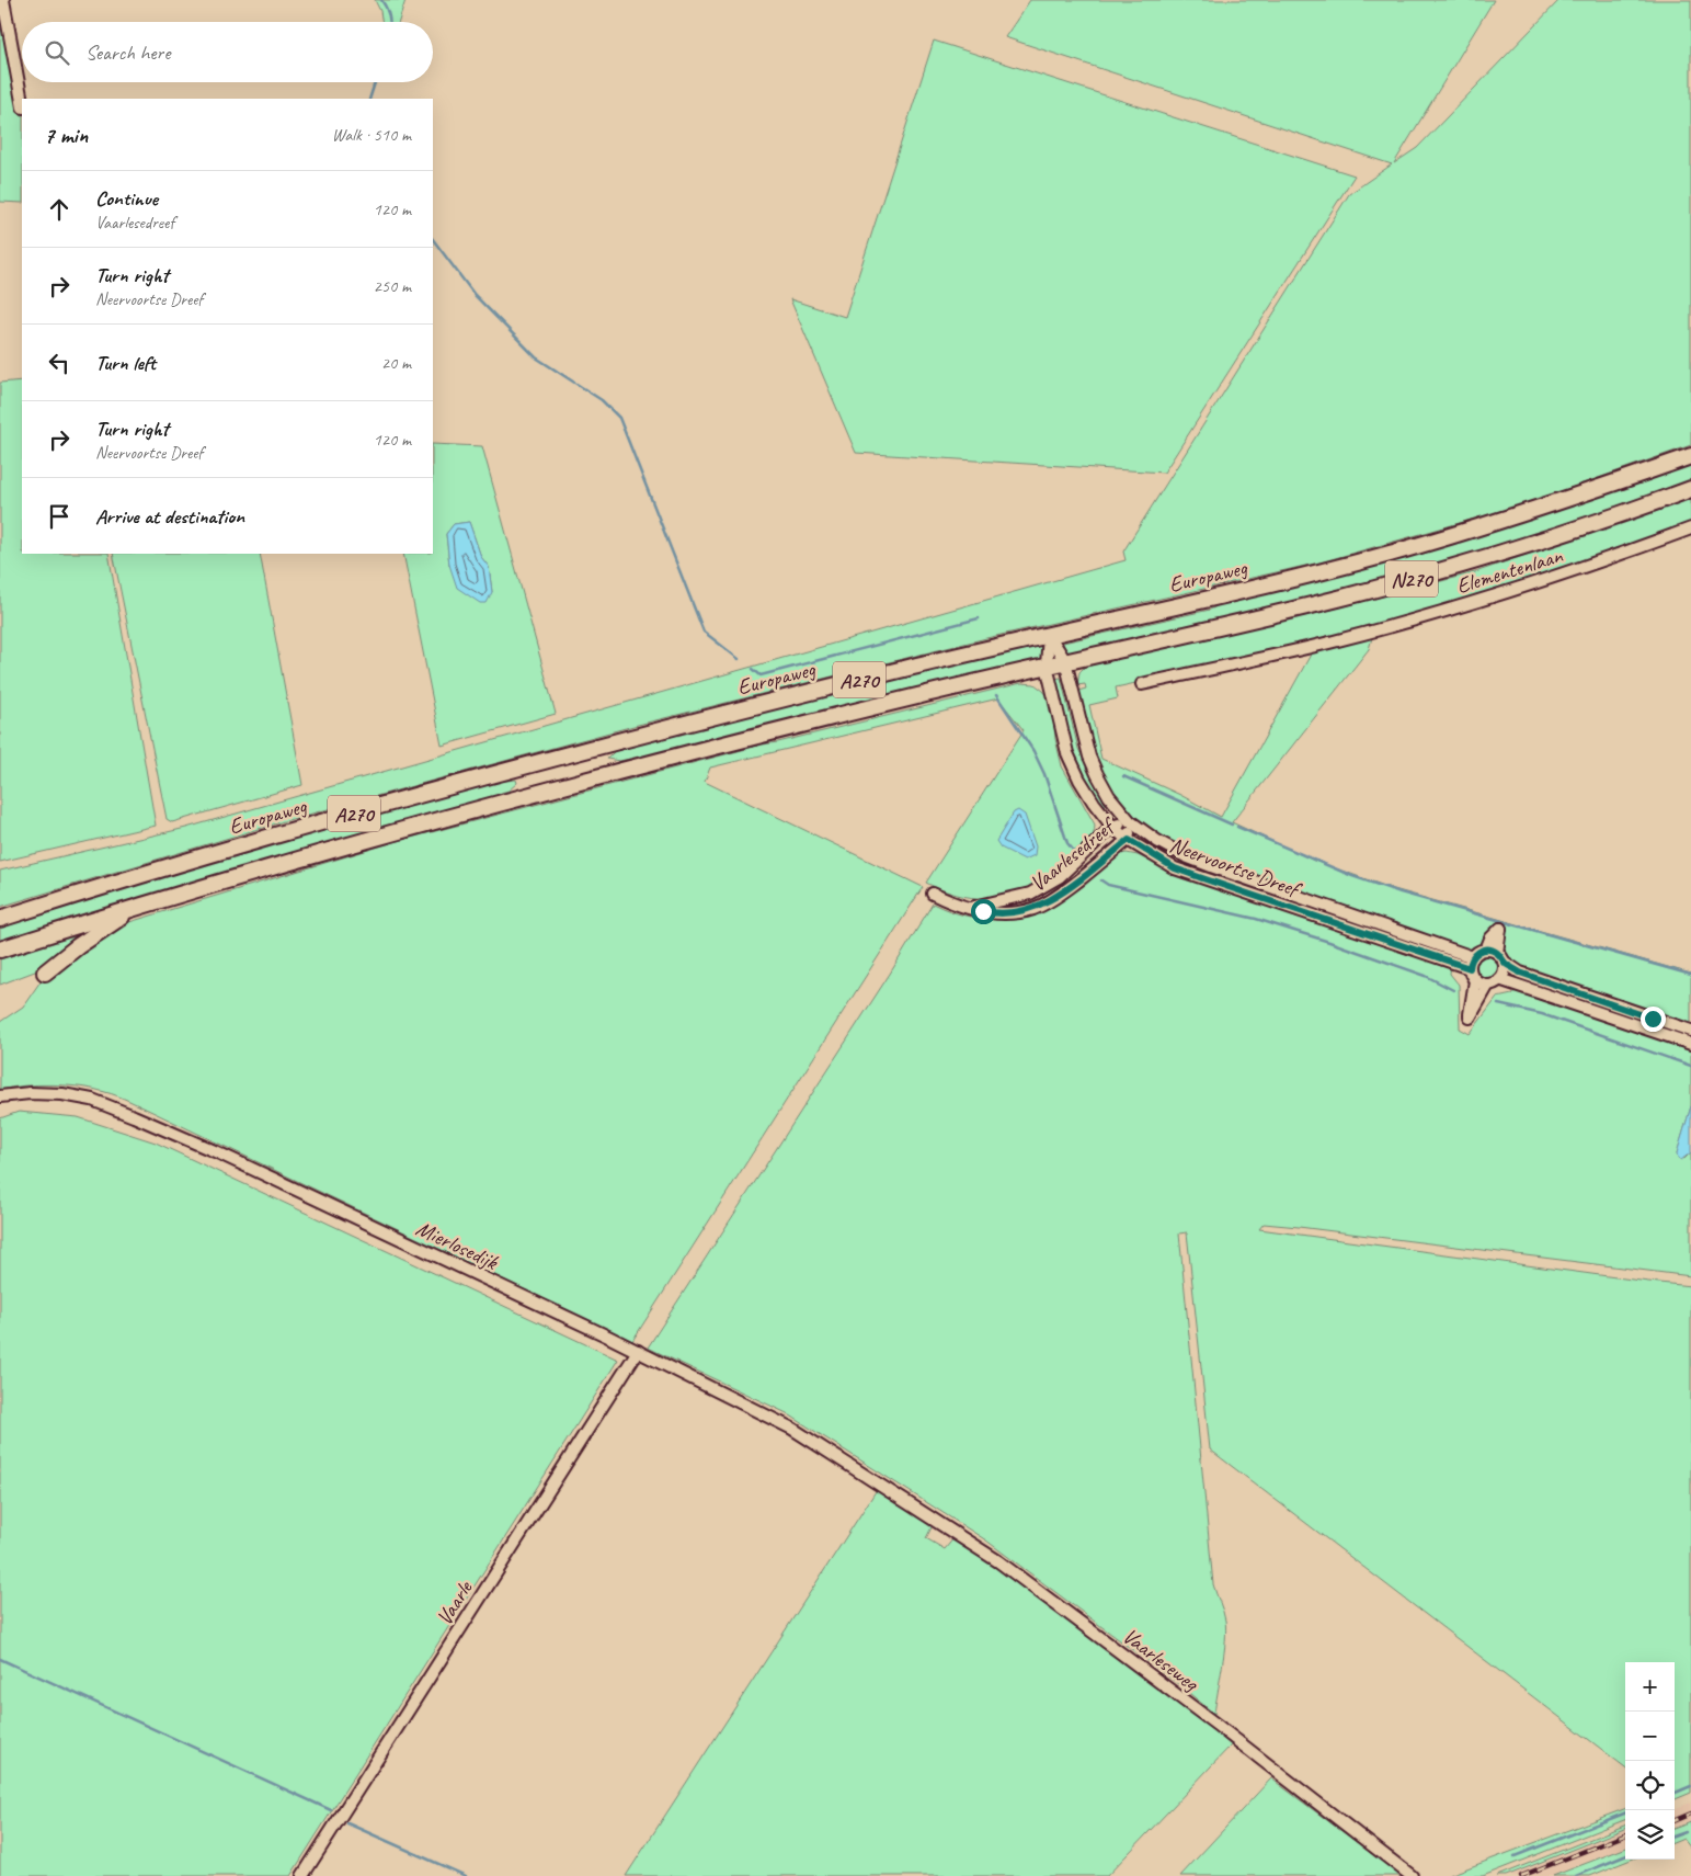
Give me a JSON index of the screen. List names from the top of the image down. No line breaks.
{"streets":{"highway":["Europaweg","N270","A270"],"street":["Elementenlaan","Vaarlesedreef","Neervoortse Dreef","Mierlosedijk","Vaarle","Vaarleseweg"]},"crossings":[["Europaweg","Neervoortse Dreef"],["N270","A270"],["N270","Neervoortse Dreef"],["A270","Neervoortse Dreef"],["Vaarlesedreef","Neervoortse Dreef"],["Mierlosedijk","Vaarle"],["Mierlosedijk","Vaarleseweg"]],"page":{"search":"Search here","heading":["7 min","Walk · 510 m"],"list":[["Continue","Vaarlesedreef","120 m"],["Turn right","Neervoortse Dreef","250 m"],["Turn left","20 m"],["Turn right","Neervoortse Dreef","120 m"],"Arrive at destination"],"map_buttons":["+","−"]}}
